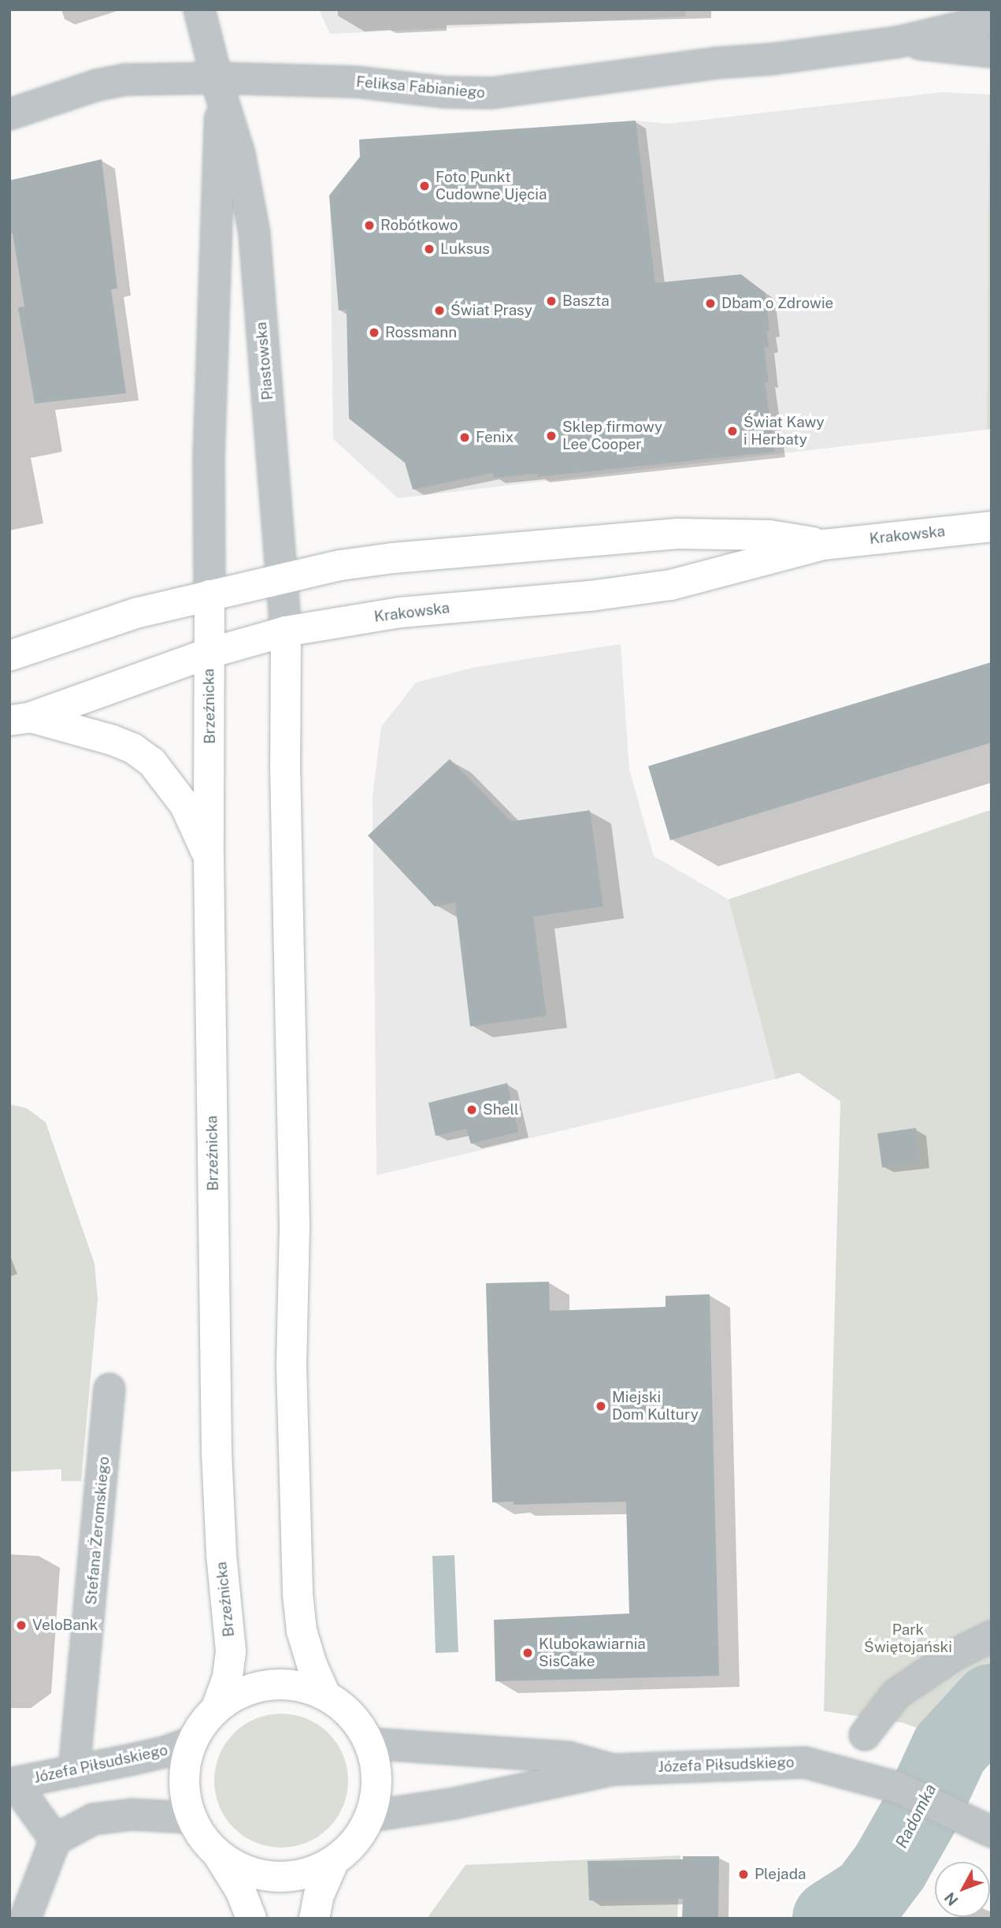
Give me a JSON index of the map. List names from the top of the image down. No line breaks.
{"streets":{"main road":["Krakowska","Brzeźnicka"],"street":["Feliksa Fabianiego","Piastowska","Stefana Żeromskiego","Józefa Piłsudskiego"]},"crossings":[["Feliksa Fabianiego","Piastowska"],["Piastowska","Krakowska"],["Piastowska","Brzeźnicka"],["Krakowska","Brzeźnicka"],["Brzeźnicka","Józefa Piłsudskiego"],["Stefana Żeromskiego","Józefa Piłsudskiego"]],"water":["Radomka"],"parks":["Park Świętojański"],"places":["Foto Punkt Cudowne Ujęcia","Robótkowo","Luksus","Baszta","Dbam o Zdrowie","Świat Prasy","Rossmann","Świat Kawy i Herbaty","Sklep firmowy Lee Cooper","Fenix","Shell","Miejski Dom Kultury","VeloBank","Klubokawiarnia SisCake","Plejada"],"north":"bottom left"}
